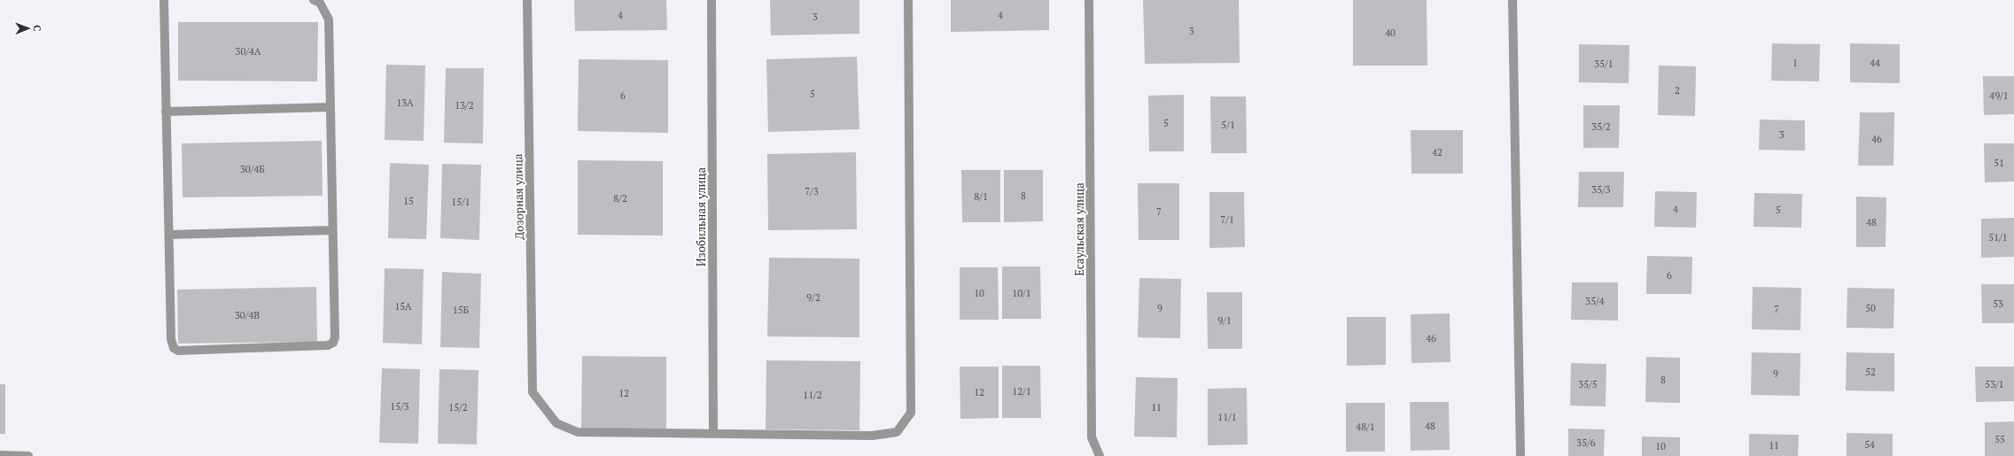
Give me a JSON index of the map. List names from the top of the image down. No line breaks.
{"streets":{"street":["Дозорная улица","Изобильная улица","Есаульская улица"]},"crossings":[["Дозорная улица","Изобильная улица"]],"house_numbers":["4","4","3","3","40","30/4А","1","44","35/1","2","5","6","49/1","13А","13/2","5","5/1","35/2","3","46","42","51","30/4Б","35/3","7/3","8","8/1","8/2","15","15/1","4","5","7","7/1","48","51/1","6","10","10/1","9/2","35/4","53","15А","9","50","7","15Б","30/4В","9/1","46","52","9","8","35/5","53/1","12/1","12","12","11/2","15/3","15/2","11","11/1","48","48/1","55","35/6","54","11","10"],"north":"right"}
